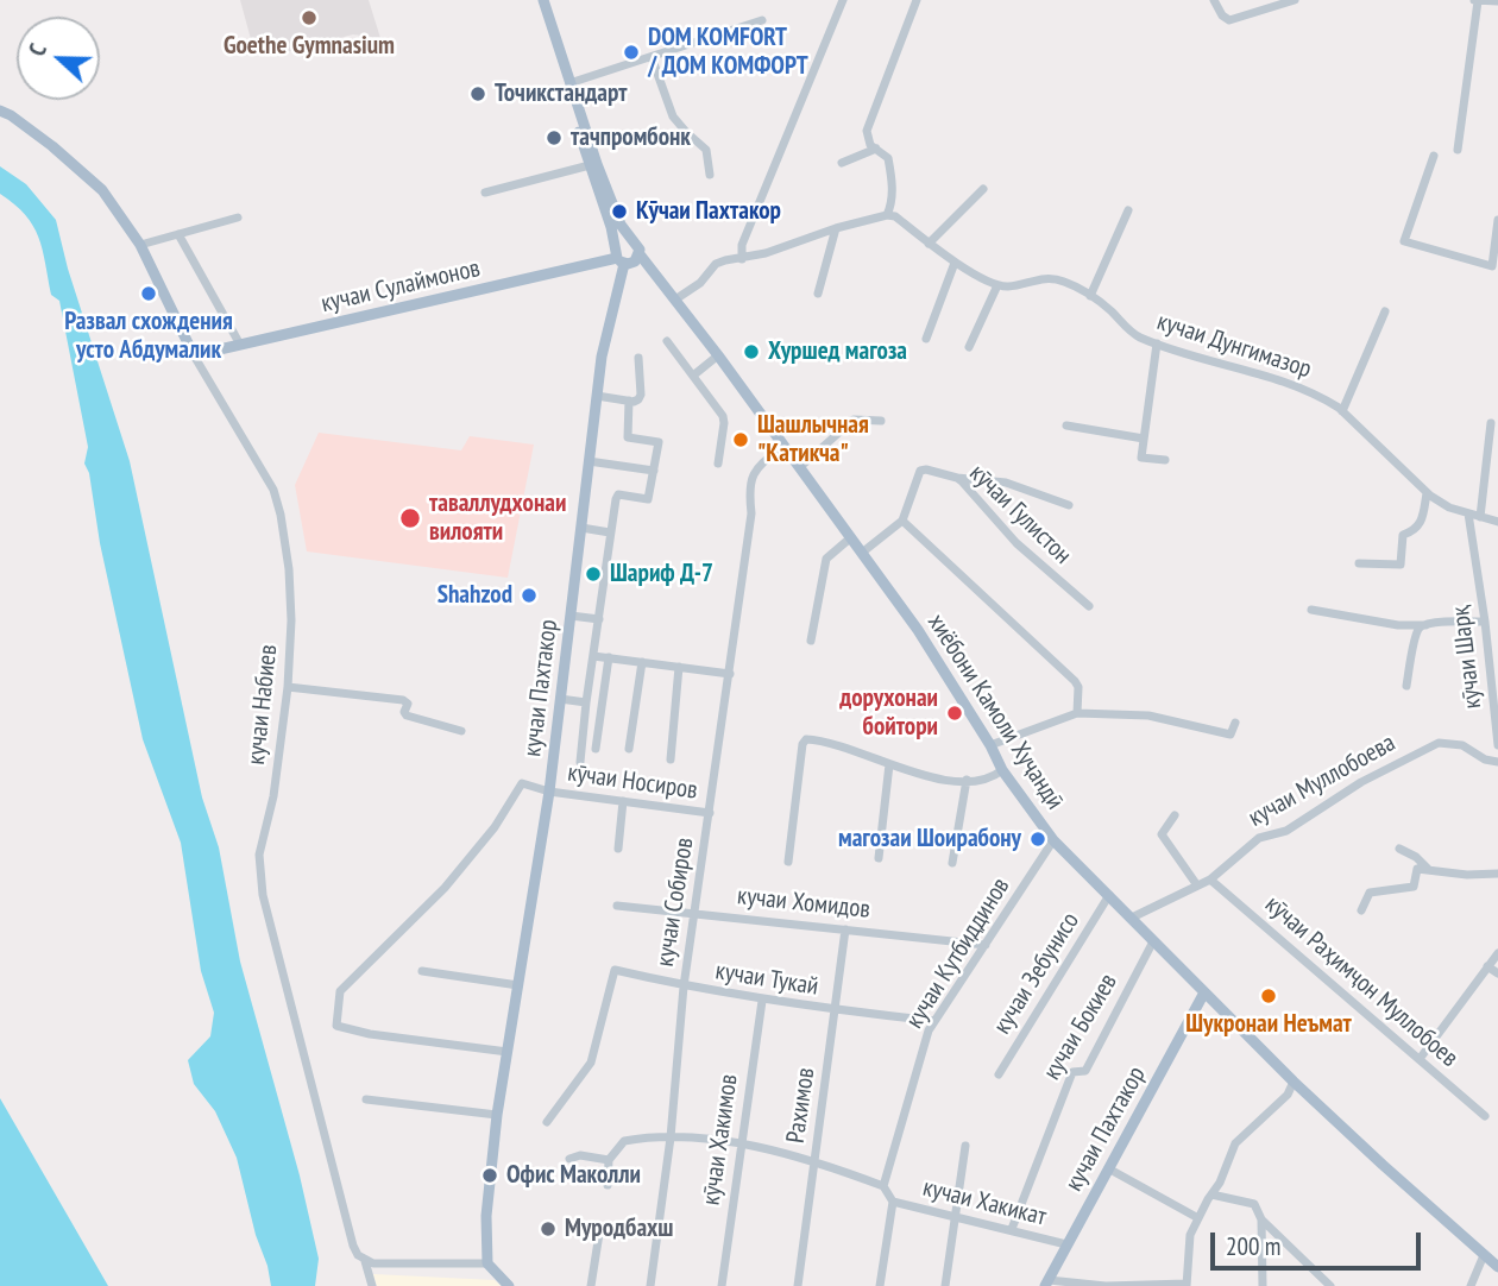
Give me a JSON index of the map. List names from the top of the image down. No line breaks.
{"streets":{"main road":["кучаи Сулаймонов","кучаи Пахтакор","кучаи Набиев","хиёбони Камоли Хуҷандӣ"],"street":["кучаи Дунгимазор","кӯчаи Гулистон","кӯчаи Шарқ","кучаи Муллобоева","кӯчаи Носиров","кучаи Собиров","кучаи Хомидов","кучаи Кутбиддинов","кучаи Зебунисо","кучаи Тукай","кӯчаи Раҳимҷон Муллобоев","кучаи Бокиев","Рахимов","кӯчаи Хакимов","кучаи Хакикат"]},"crossings":[["кучаи Сулаймонов","кучаи Пахтакор"],["кучаи Сулаймонов","кучаи Набиев"],["кучаи Сулаймонов","хиёбони Камоли Хуҷандӣ"],["кучаи Дунгимазор","кӯчаи Шарқ"],["кучаи Пахтакор","хиёбони Камоли Хуҷандӣ"],["кучаи Пахтакор","кӯчаи Носиров"],["кучаи Пахтакор","кучаи Хакикат"],["хиёбони Камоли Хуҷандӣ","кучаи Муллобоева"],["хиёбони Камоли Хуҷандӣ","кучаи Собиров"],["хиёбони Камоли Хуҷандӣ","кучаи Кутбиддинов"],["хиёбони Камоли Хуҷандӣ","кучаи Зебунисо"],["хиёбони Камоли Хуҷандӣ","кучаи Бокиев"],["кучаи Муллобоева","кӯчаи Раҳимҷон Муллобоев"],["кӯчаи Носиров","кучаи Собиров"],["кучаи Собиров","кучаи Хомидов"],["кучаи Собиров","кучаи Тукай"],["кучаи Хомидов","кучаи Кутбиддинов"],["кучаи Хомидов","Рахимов"],["кучаи Кутбиддинов","кучаи Тукай"],["кучаи Тукай","Рахимов"],["кучаи Тукай","кӯчаи Хакимов"],["кучаи Бокиев","кучаи Хакикат"]],"places":["Goethe Gymnasium","DOM KOMFORT / ДОМ КОМФОРТ","Точикстандарт","тачпромбонк","Кӯчаи Пахтакор","Развал схождения усто Абдумалик","Хуршед магоза","Шашлычная \"Катикча\"","таваллудхонаи вилояти","Шариф Д-7","Shahzod","дорухонаи бойтори","магозаи Шоирабону","Шукронаи Неъмат","Офис Маколли","Муродбахш"],"scale_bar":"200 m","north":"left"}
